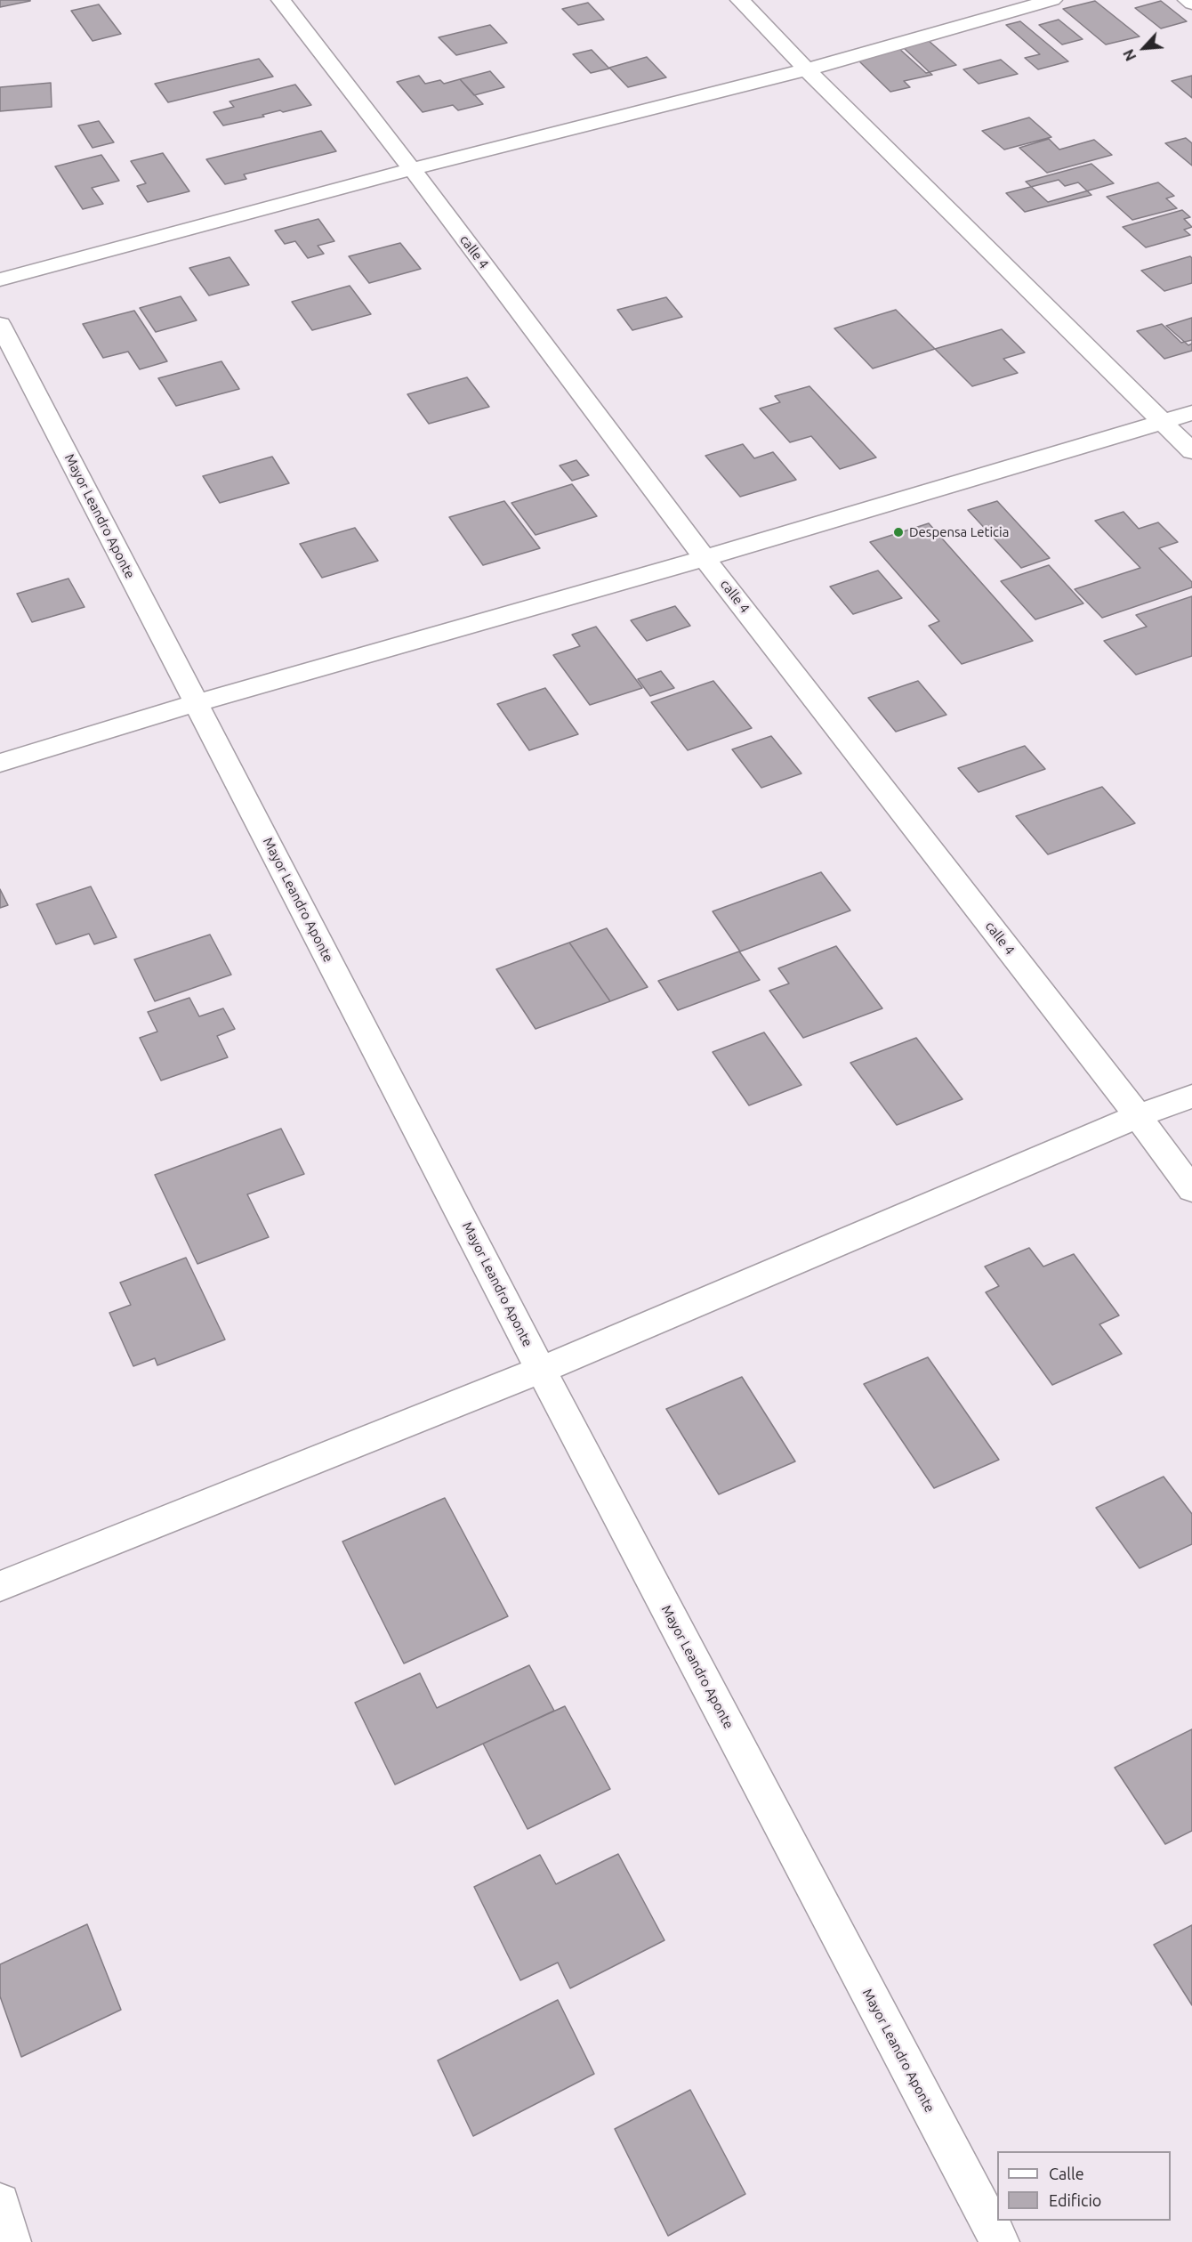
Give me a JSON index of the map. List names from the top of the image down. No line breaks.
{"streets":{"street":["calle 4","Mayor Leandro Aponte"]},"places":["Despensa Leticia"],"legend":["Calle","Edificio"],"north":"bottom left"}
